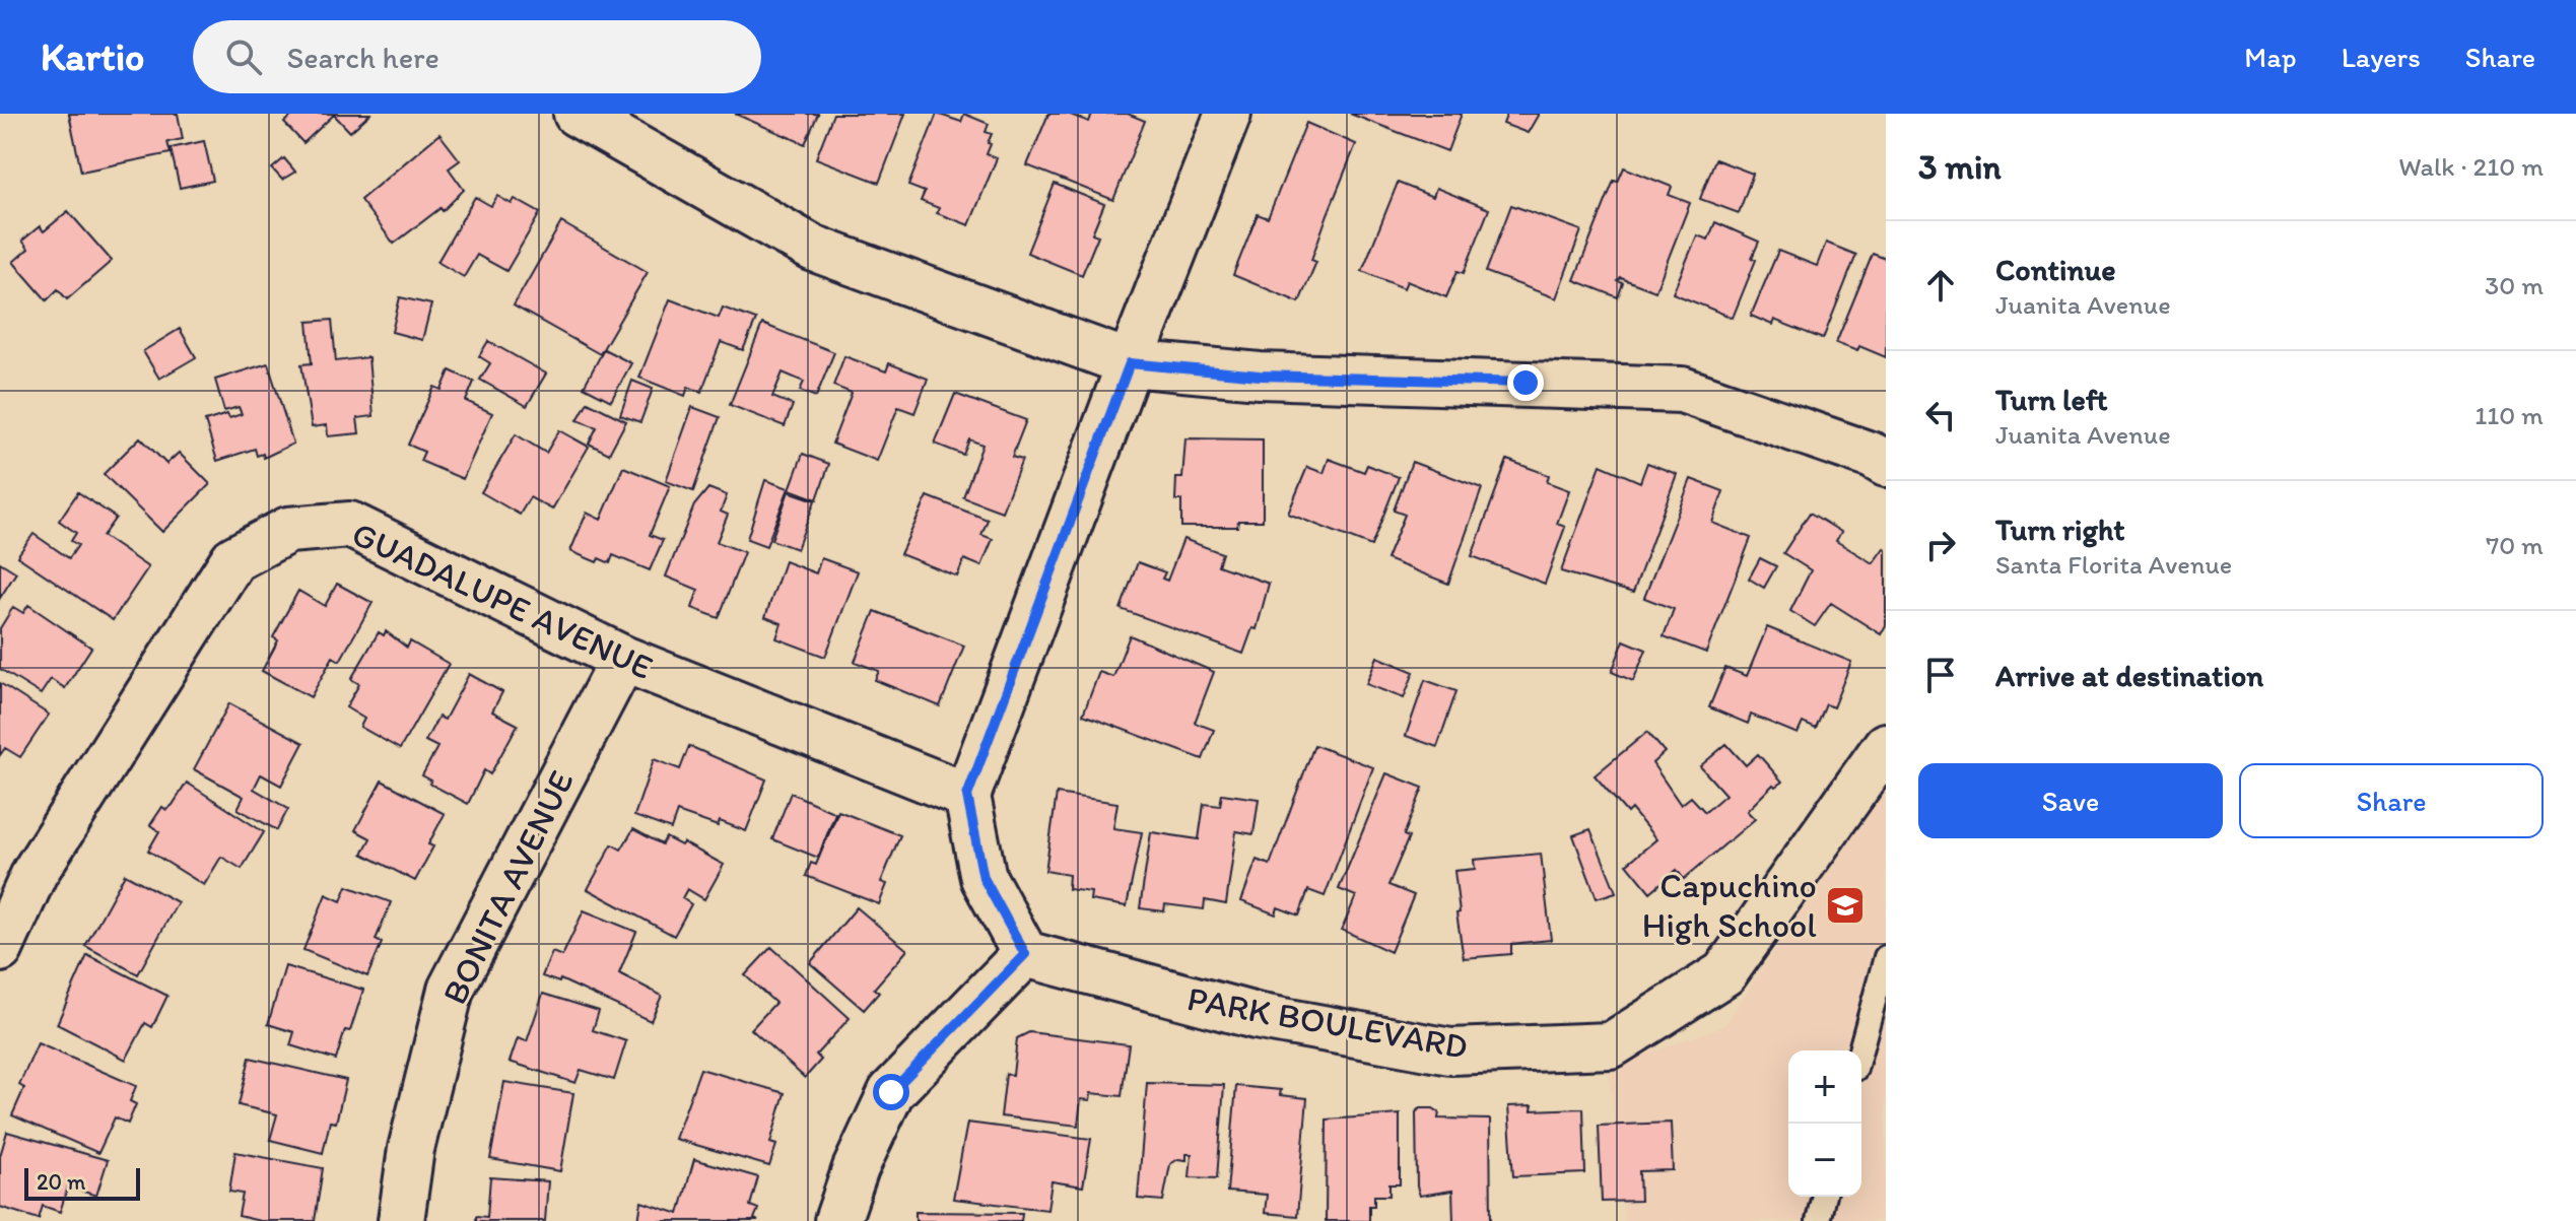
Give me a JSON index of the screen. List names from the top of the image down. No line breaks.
{"streets":{"street":["GUADALUPE AVENUE","BONITA AVENUE","PARK BOULEVARD"]},"crossings":[["GUADALUPE AVENUE","BONITA AVENUE"]],"places":{"school or university":["Capuchino High School"]},"scale_bar":"20 m","page":{"header":"Kartio","search":"Search here","nav":["Map","Layers","Share"],"heading":["3 min","Walk · 210 m"],"list":[["Continue","Juanita Avenue","30 m"],["Turn left","Juanita Avenue","110 m"],["Turn right","Santa Florita Avenue","70 m"],"Arrive at destination"],"buttons":["Save","Share"],"map_buttons":["+","−"],"scale":"20 m"}}
